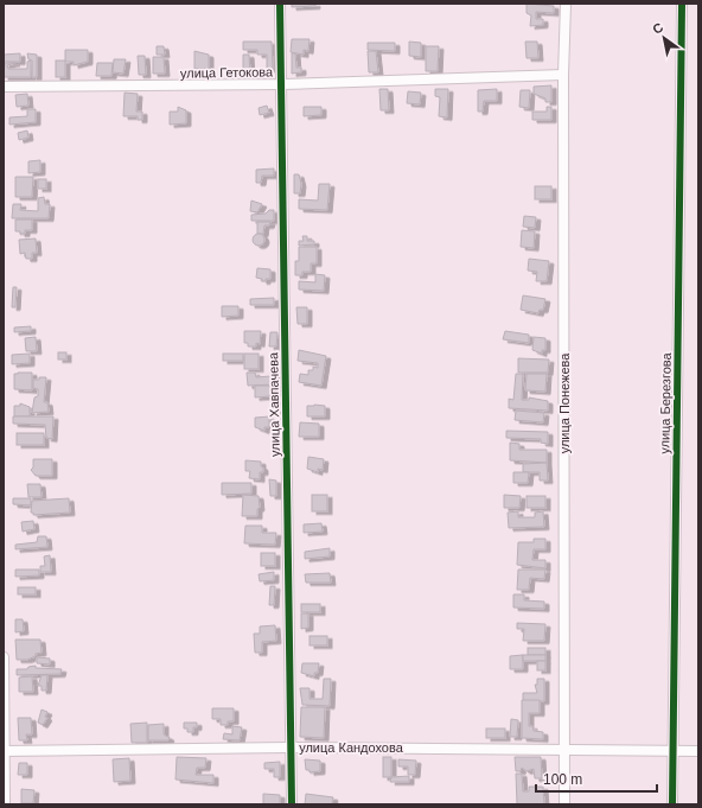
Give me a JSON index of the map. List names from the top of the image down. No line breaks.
{"streets":{"street":["улица Гетокова","улица Понежева","улица Березгова","улица Хавпачева","улица Кандохова"]},"crossings":[["улица Гетокова","улица Понежева"],["улица Гетокова","улица Хавпачева"],["улица Понежева","улица Кандохова"],["улица Березгова","улица Кандохова"],["улица Хавпачева","улица Кандохова"]],"scale_bar":"100 m","north":"top left"}
